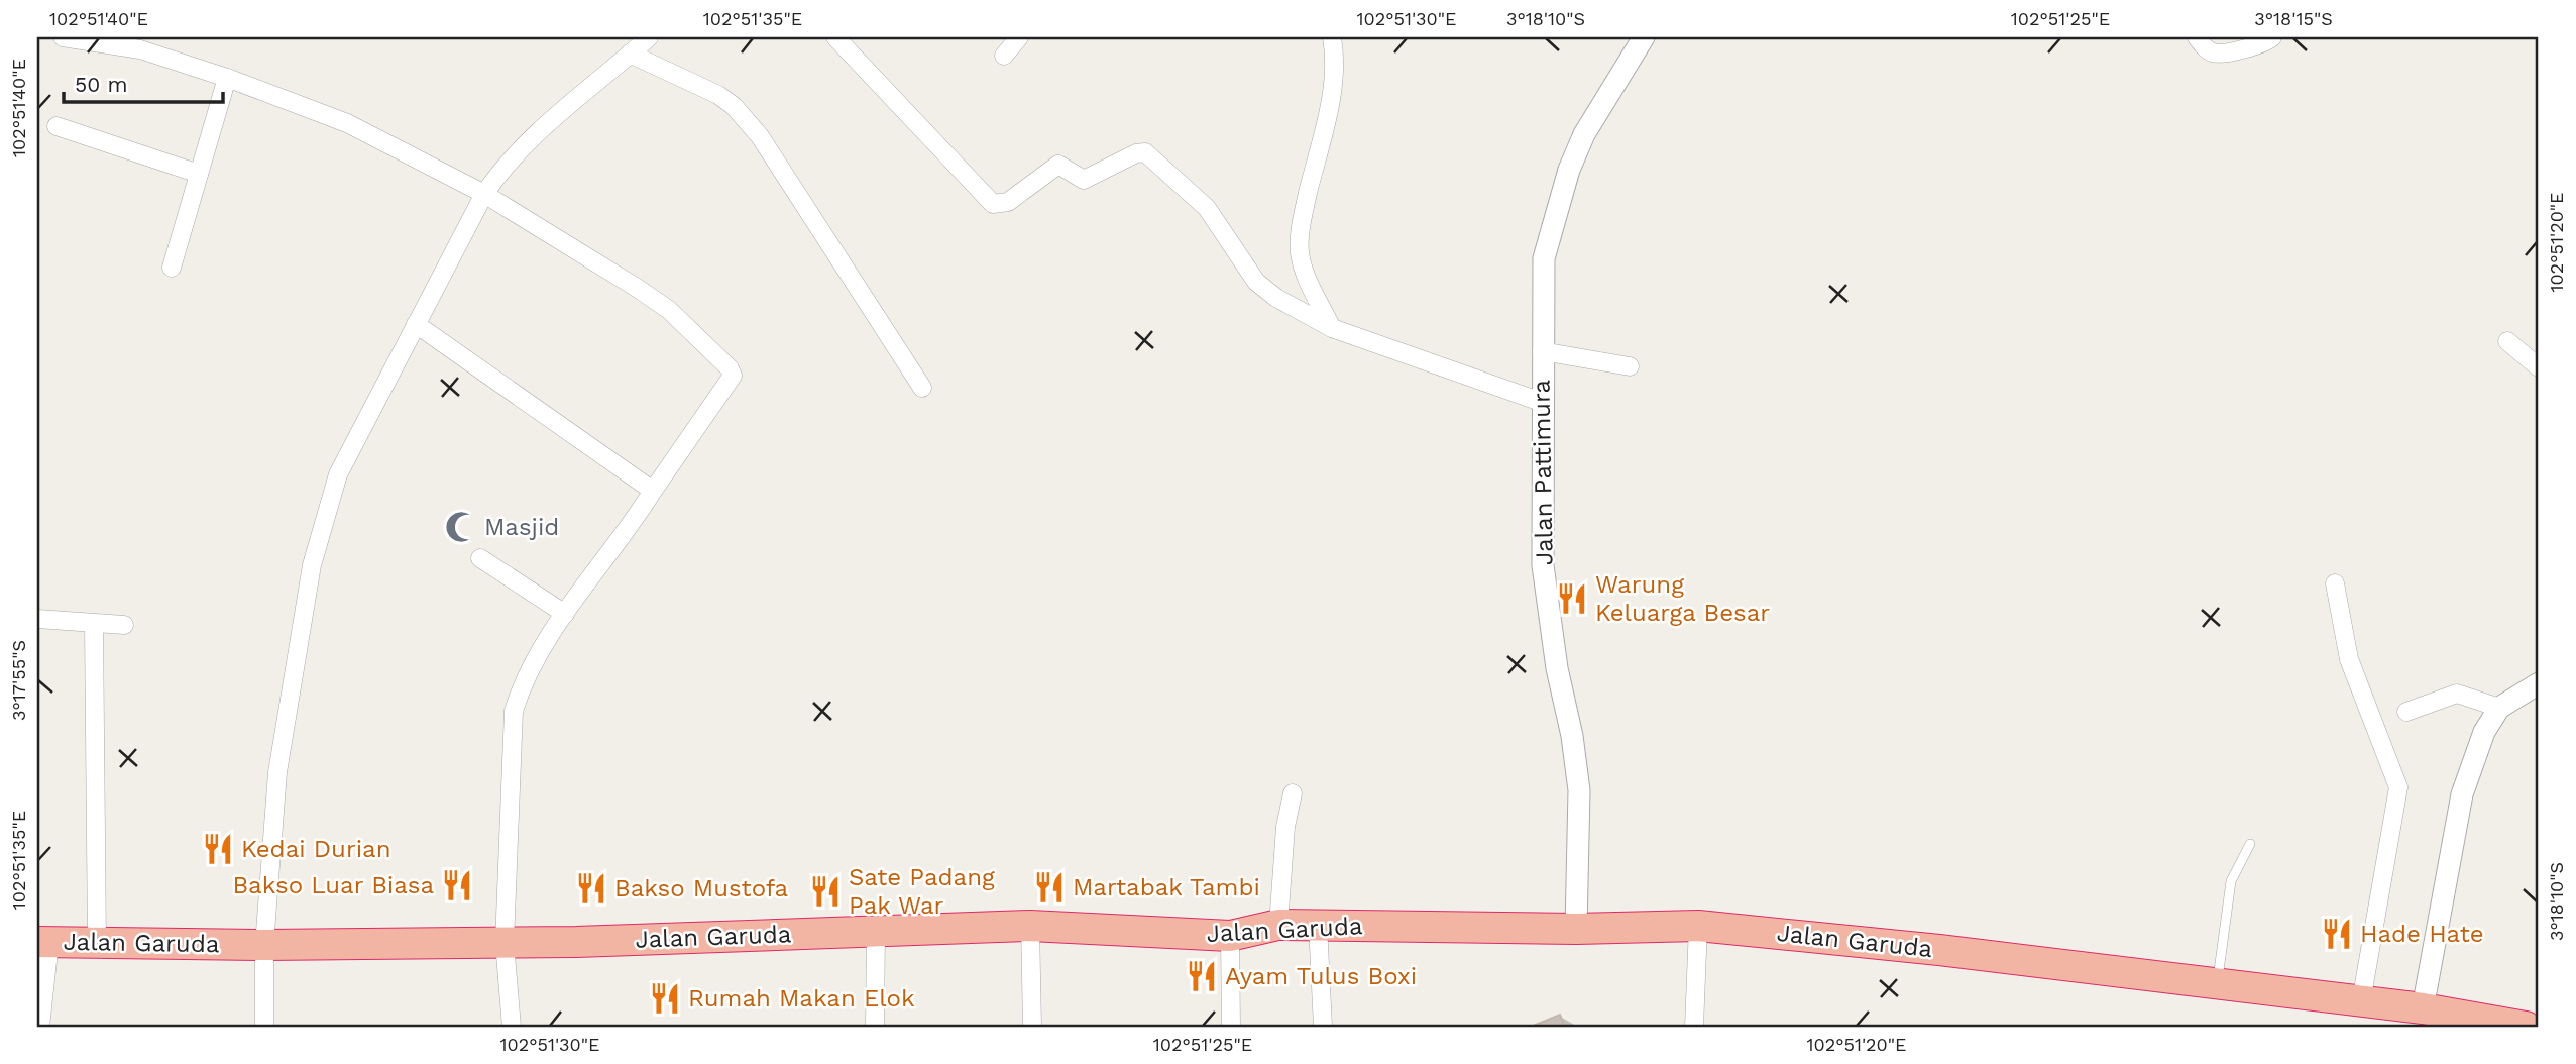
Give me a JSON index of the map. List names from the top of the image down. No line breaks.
{"streets":{"highway":["Jalan Garuda"],"street":["Jalan Pattimura"]},"crossings":[["Jalan Pattimura","Jalan Garuda"]],"places":{"mosque":["Masjid"],"restaurant":["Warung Keluarga Besar","Kedai Durian","Bakso Luar Biasa","Martabak Tambi","Bakso Mustofa","Sate Padang Pak War","Hade Hate","Ayam Tulus Boxi","Rumah Makan Elok"]},"scale_bar":"50 m","coordinates":["102°51'40\"E","102°51'35\"E","102°51'30\"E","3°18'10\"S","102°51'25\"E","3°18'15\"S","102°51'20\"E","3°17'55\"S"]}
